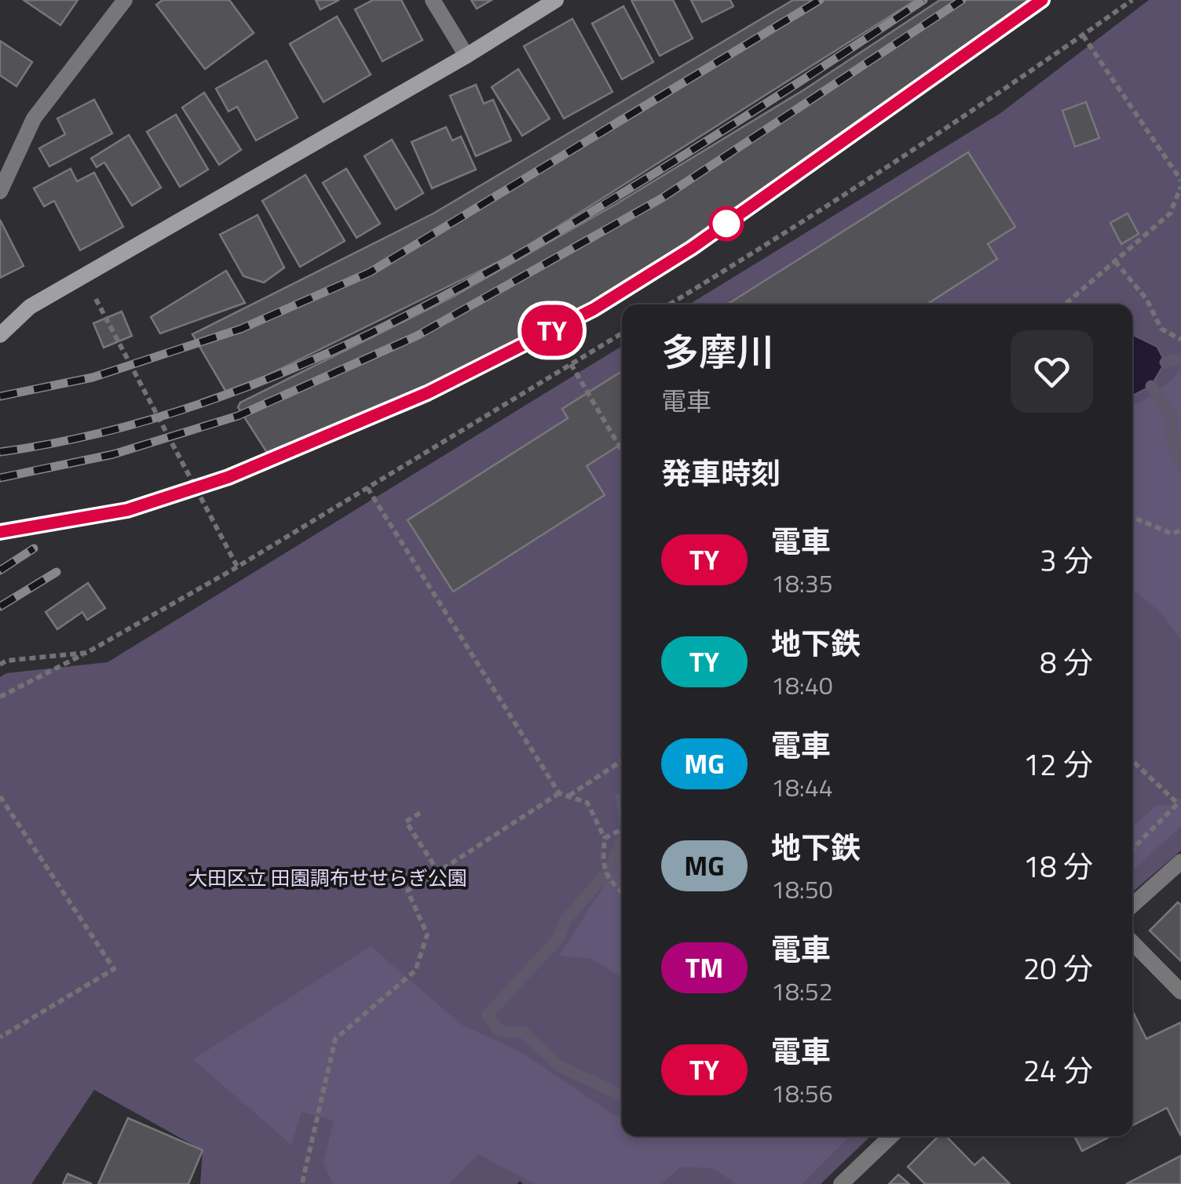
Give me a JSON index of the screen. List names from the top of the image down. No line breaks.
{"parks":["大田区立 田園調布せせらぎ公園"],"page":{"on_map":"TY","heading":[["多摩川","電車"],"発車時刻"],"list":[{"mark":"TY","name":"電車","note":"18:35","value":"3 分"},{"mark":"TY","name":"地下鉄","note":"18:40","value":"8 分"},{"mark":"MG","name":"電車","note":"18:44","value":"12 分"},{"mark":"MG","name":"地下鉄","note":"18:50","value":"18 分"},{"mark":"TM","name":"電車","note":"18:52","value":"20 分"},{"mark":"TY","name":"電車","note":"18:56","value":"24 分"}]}}
